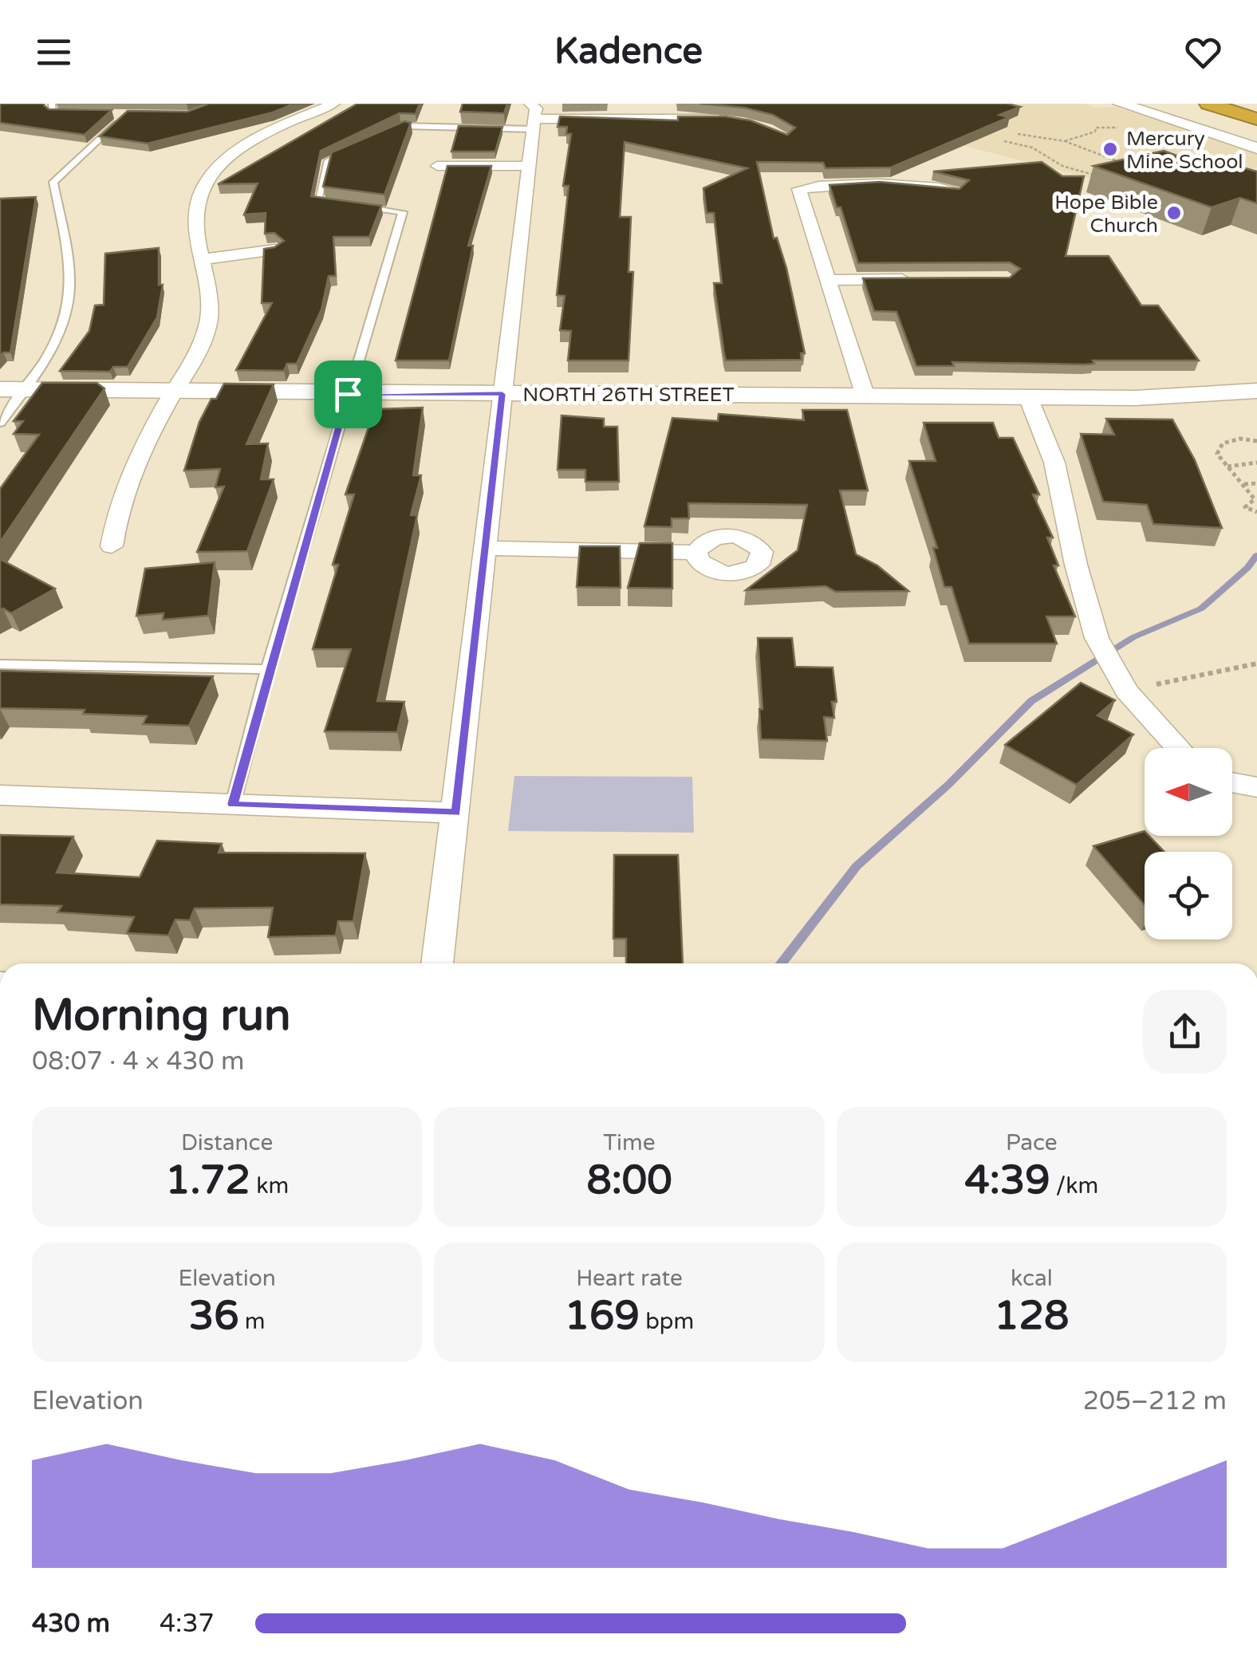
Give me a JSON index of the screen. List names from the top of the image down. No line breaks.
{"streets":{"street":["NORTH 26TH STREET"]},"places":["Mercury Mine School","Hope Bible Church"],"north":"left","page":{"header":"Kadence","heading":["Morning run","08:07 · 4 × 430 m"],"stats":[["Distance","1.72 km"],["Time","8:00"],["Pace","4:39 /km"],["Elevation","36 m"],["Heart rate","169 bpm"],["kcal","128"]],"chart":["Elevation","205–212 m"],"list":[{"name":"430 m","note":"4:37"}]}}
